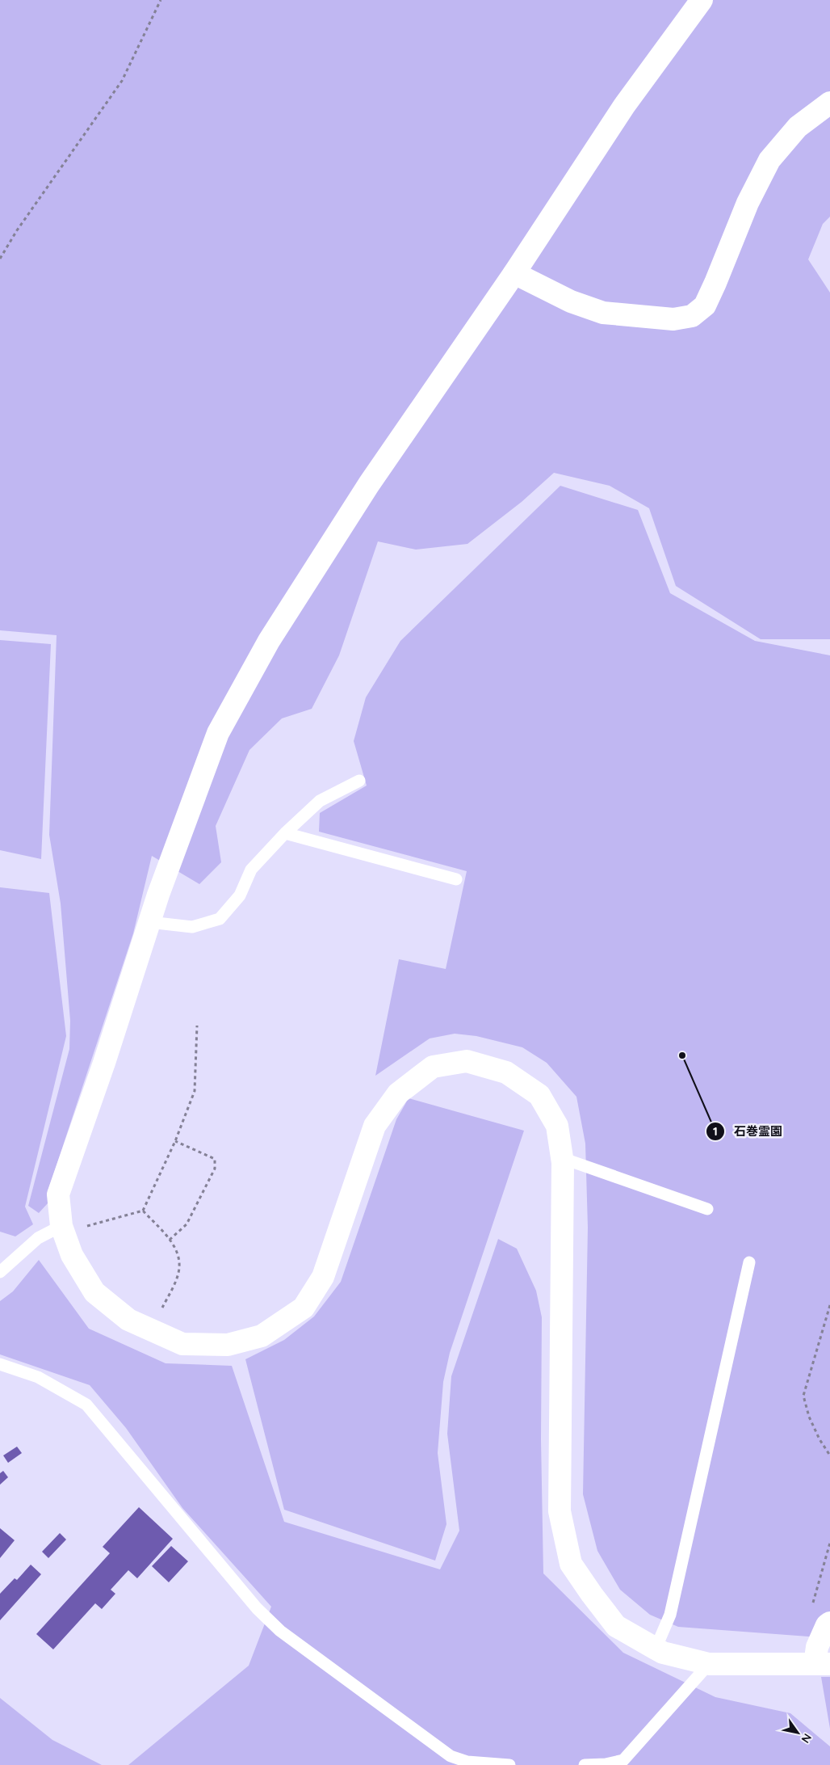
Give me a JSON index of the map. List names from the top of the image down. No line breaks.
{"places":["石巻霊園"],"north":"bottom right"}
